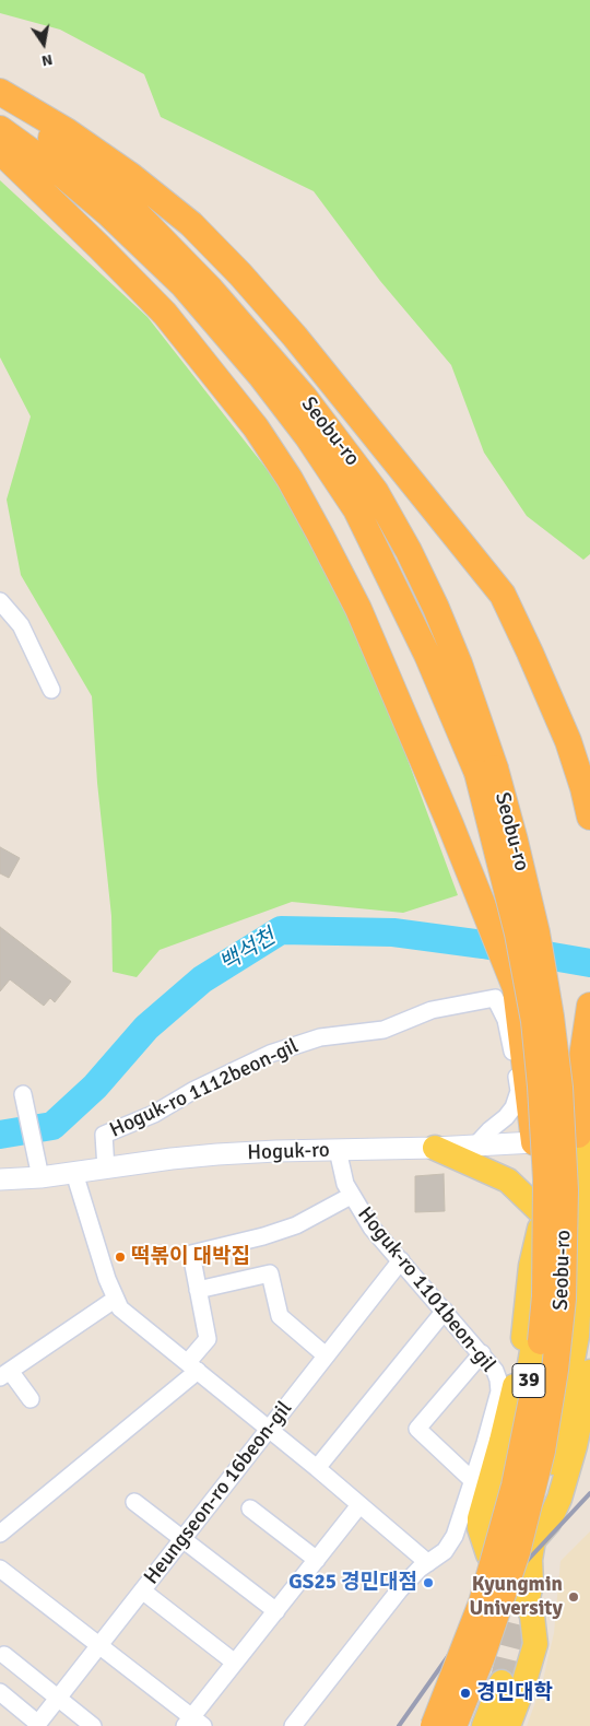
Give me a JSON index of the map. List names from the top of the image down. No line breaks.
{"streets":{"highway":["Seobu-ro"],"main road":["Hoguk-ro","39"],"street":["Hoguk-ro 1112beon-gil","Hoguk-ro 1101beon-gil","Heungseon-ro 16beon-gil"]},"crossings":[["Hoguk-ro 1112beon-gil","Hoguk-ro"],["Hoguk-ro","Hoguk-ro 1101beon-gil"],["Hoguk-ro","39"],["Hoguk-ro 1101beon-gil","Heungseon-ro 16beon-gil"]],"water":["백석천"],"places":["떡볶이 대박집","GS25 경민대점","Kyungmin University","경민대학"],"north":"bottom"}
